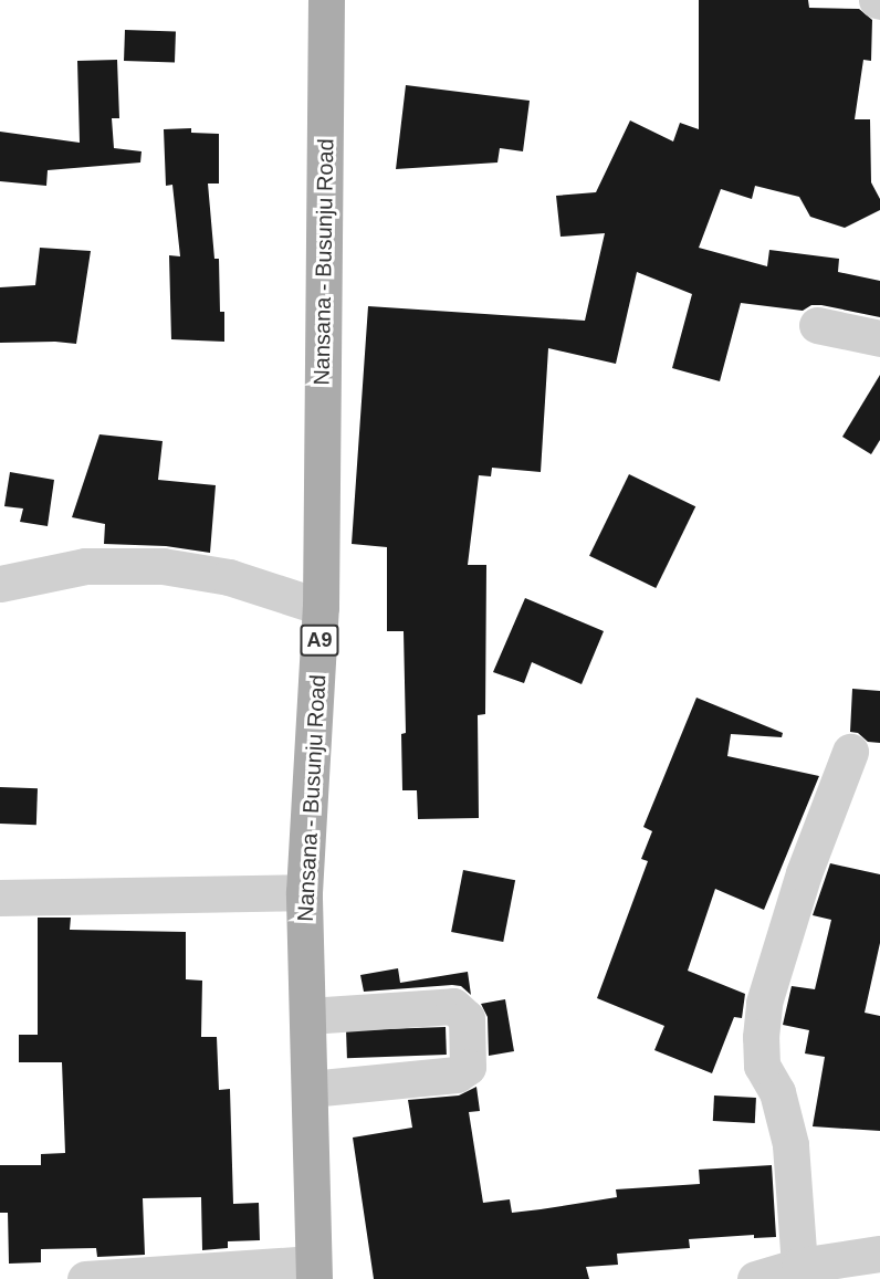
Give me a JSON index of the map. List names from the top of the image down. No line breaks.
{"streets":{"main road":["Nansana - Busunju Road","A9"]}}
